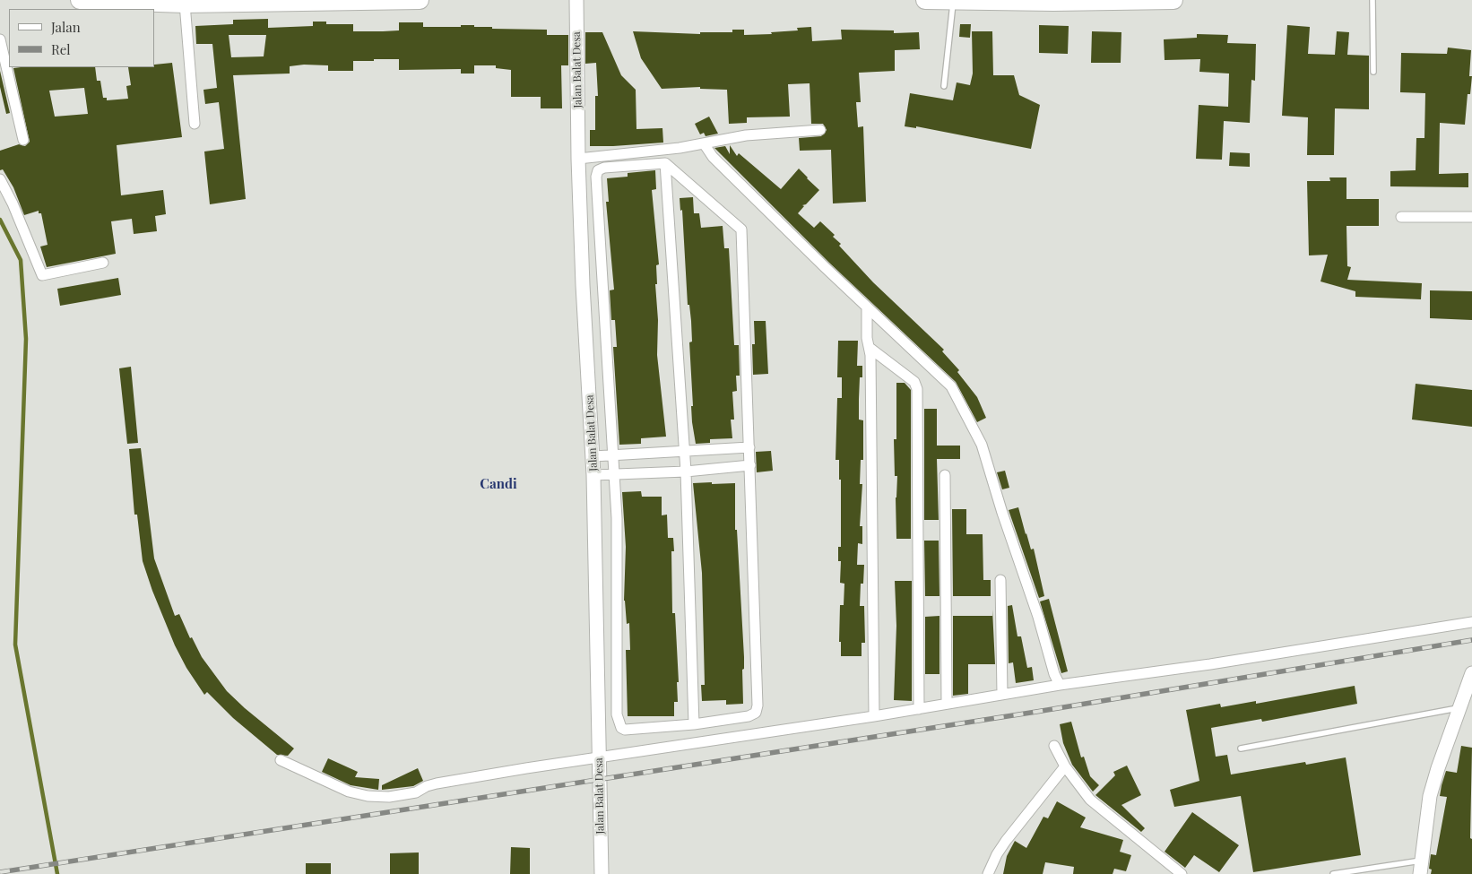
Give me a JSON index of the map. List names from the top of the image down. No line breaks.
{"streets":{"street":["Jalan Balat Desa"]},"districts":["Candi"],"legend":["Jalan","Rel"]}
